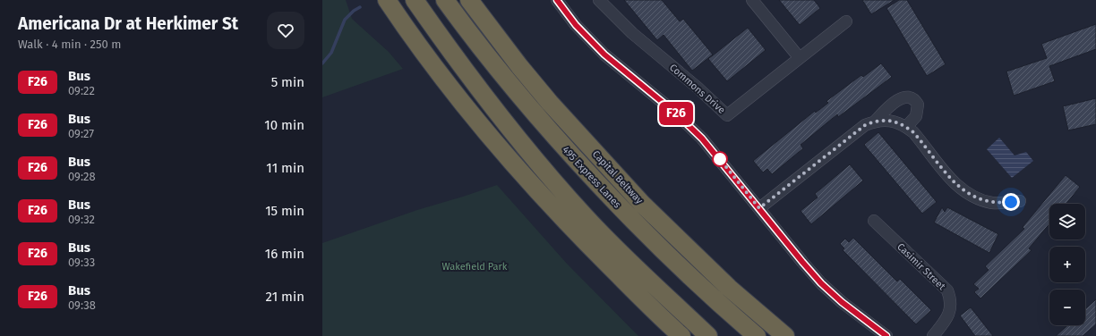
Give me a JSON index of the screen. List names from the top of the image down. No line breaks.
{"streets":{"highway":["495 Express Lanes","Capital Beltway"],"street":["Commons Drive","Casimir Street"]},"parks":["Wakefield Park"],"lines":["bus line F26"],"page":{"heading":["Americana Dr at Herkimer St","Walk · 4 min · 250 m"],"on_map":"F26","list":[{"mark":"F26","name":"Bus","note":"09:22","value":"5 min"},{"mark":"F26","name":"Bus","note":"09:27","value":"10 min"},{"mark":"F26","name":"Bus","note":"09:28","value":"11 min"},{"mark":"F26","name":"Bus","note":"09:32","value":"15 min"},{"mark":"F26","name":"Bus","note":"09:33","value":"16 min"},{"mark":"F26","name":"Bus","note":"09:38","value":"21 min"}],"map_buttons":["+","−"]}}
